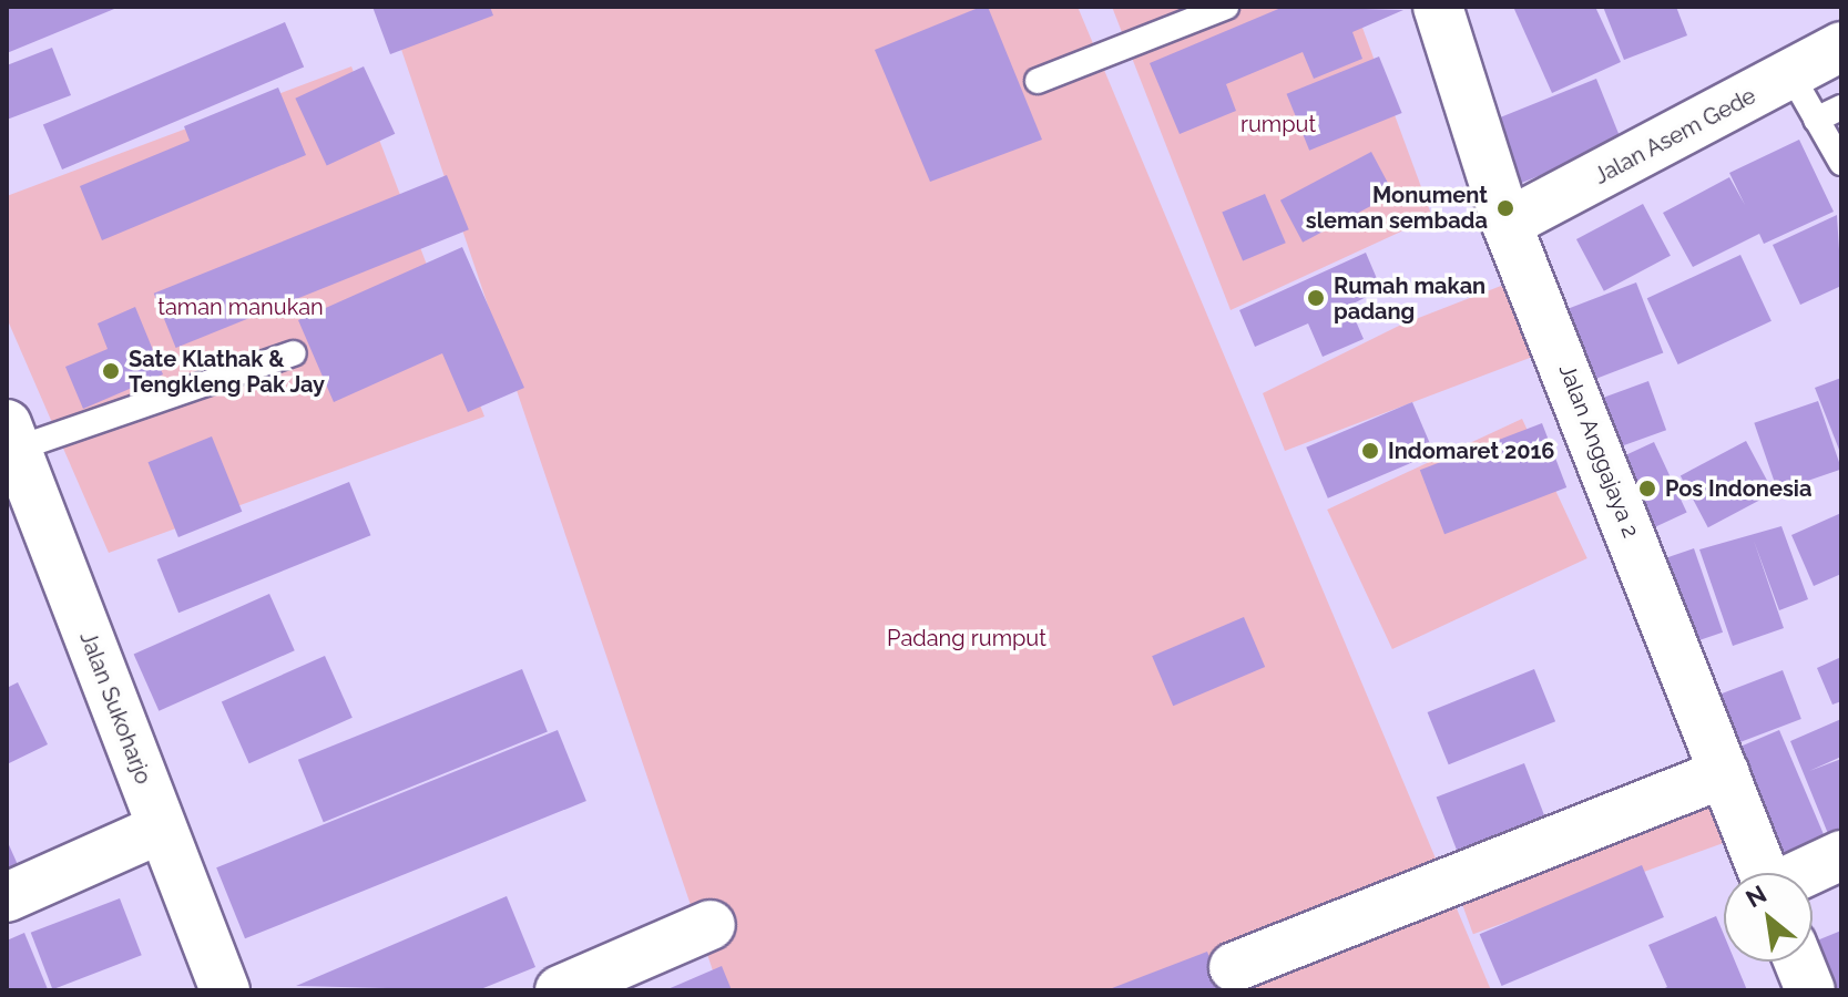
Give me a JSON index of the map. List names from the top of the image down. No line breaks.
{"streets":{"street":["Jalan Asem Gede","Jalan Anggajaya 2","Jalan Sukoharjo"]},"crossings":[["Jalan Asem Gede","Jalan Anggajaya 2"]],"parks":["rumput","taman manukan","Padang rumput"],"places":["Monument sleman sembada","Rumah makan padang","Sate Klathak & Tengkleng Pak Jay","Indomaret 2016","Pos Indonesia"],"north":"top left"}
